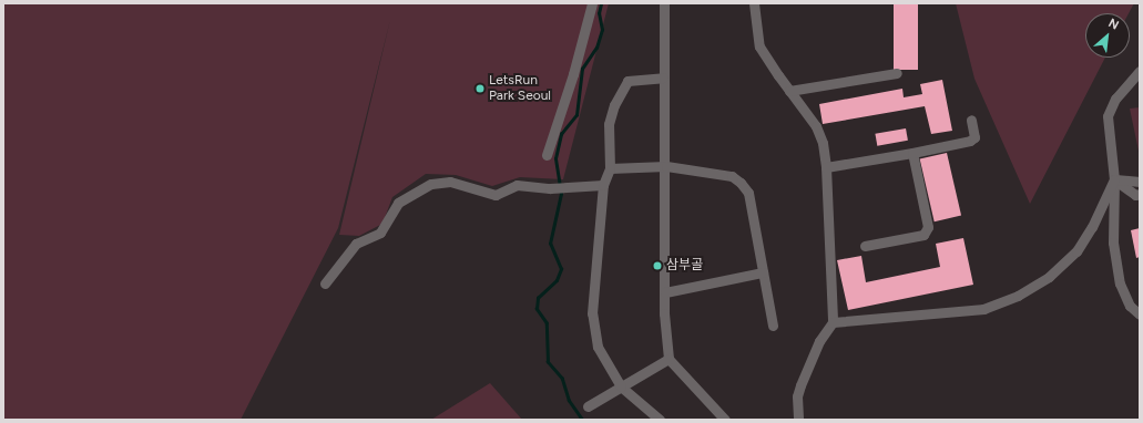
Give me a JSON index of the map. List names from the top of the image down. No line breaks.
{"places":["LetsRun Park Seoul","삼부골"],"north":"top right"}
